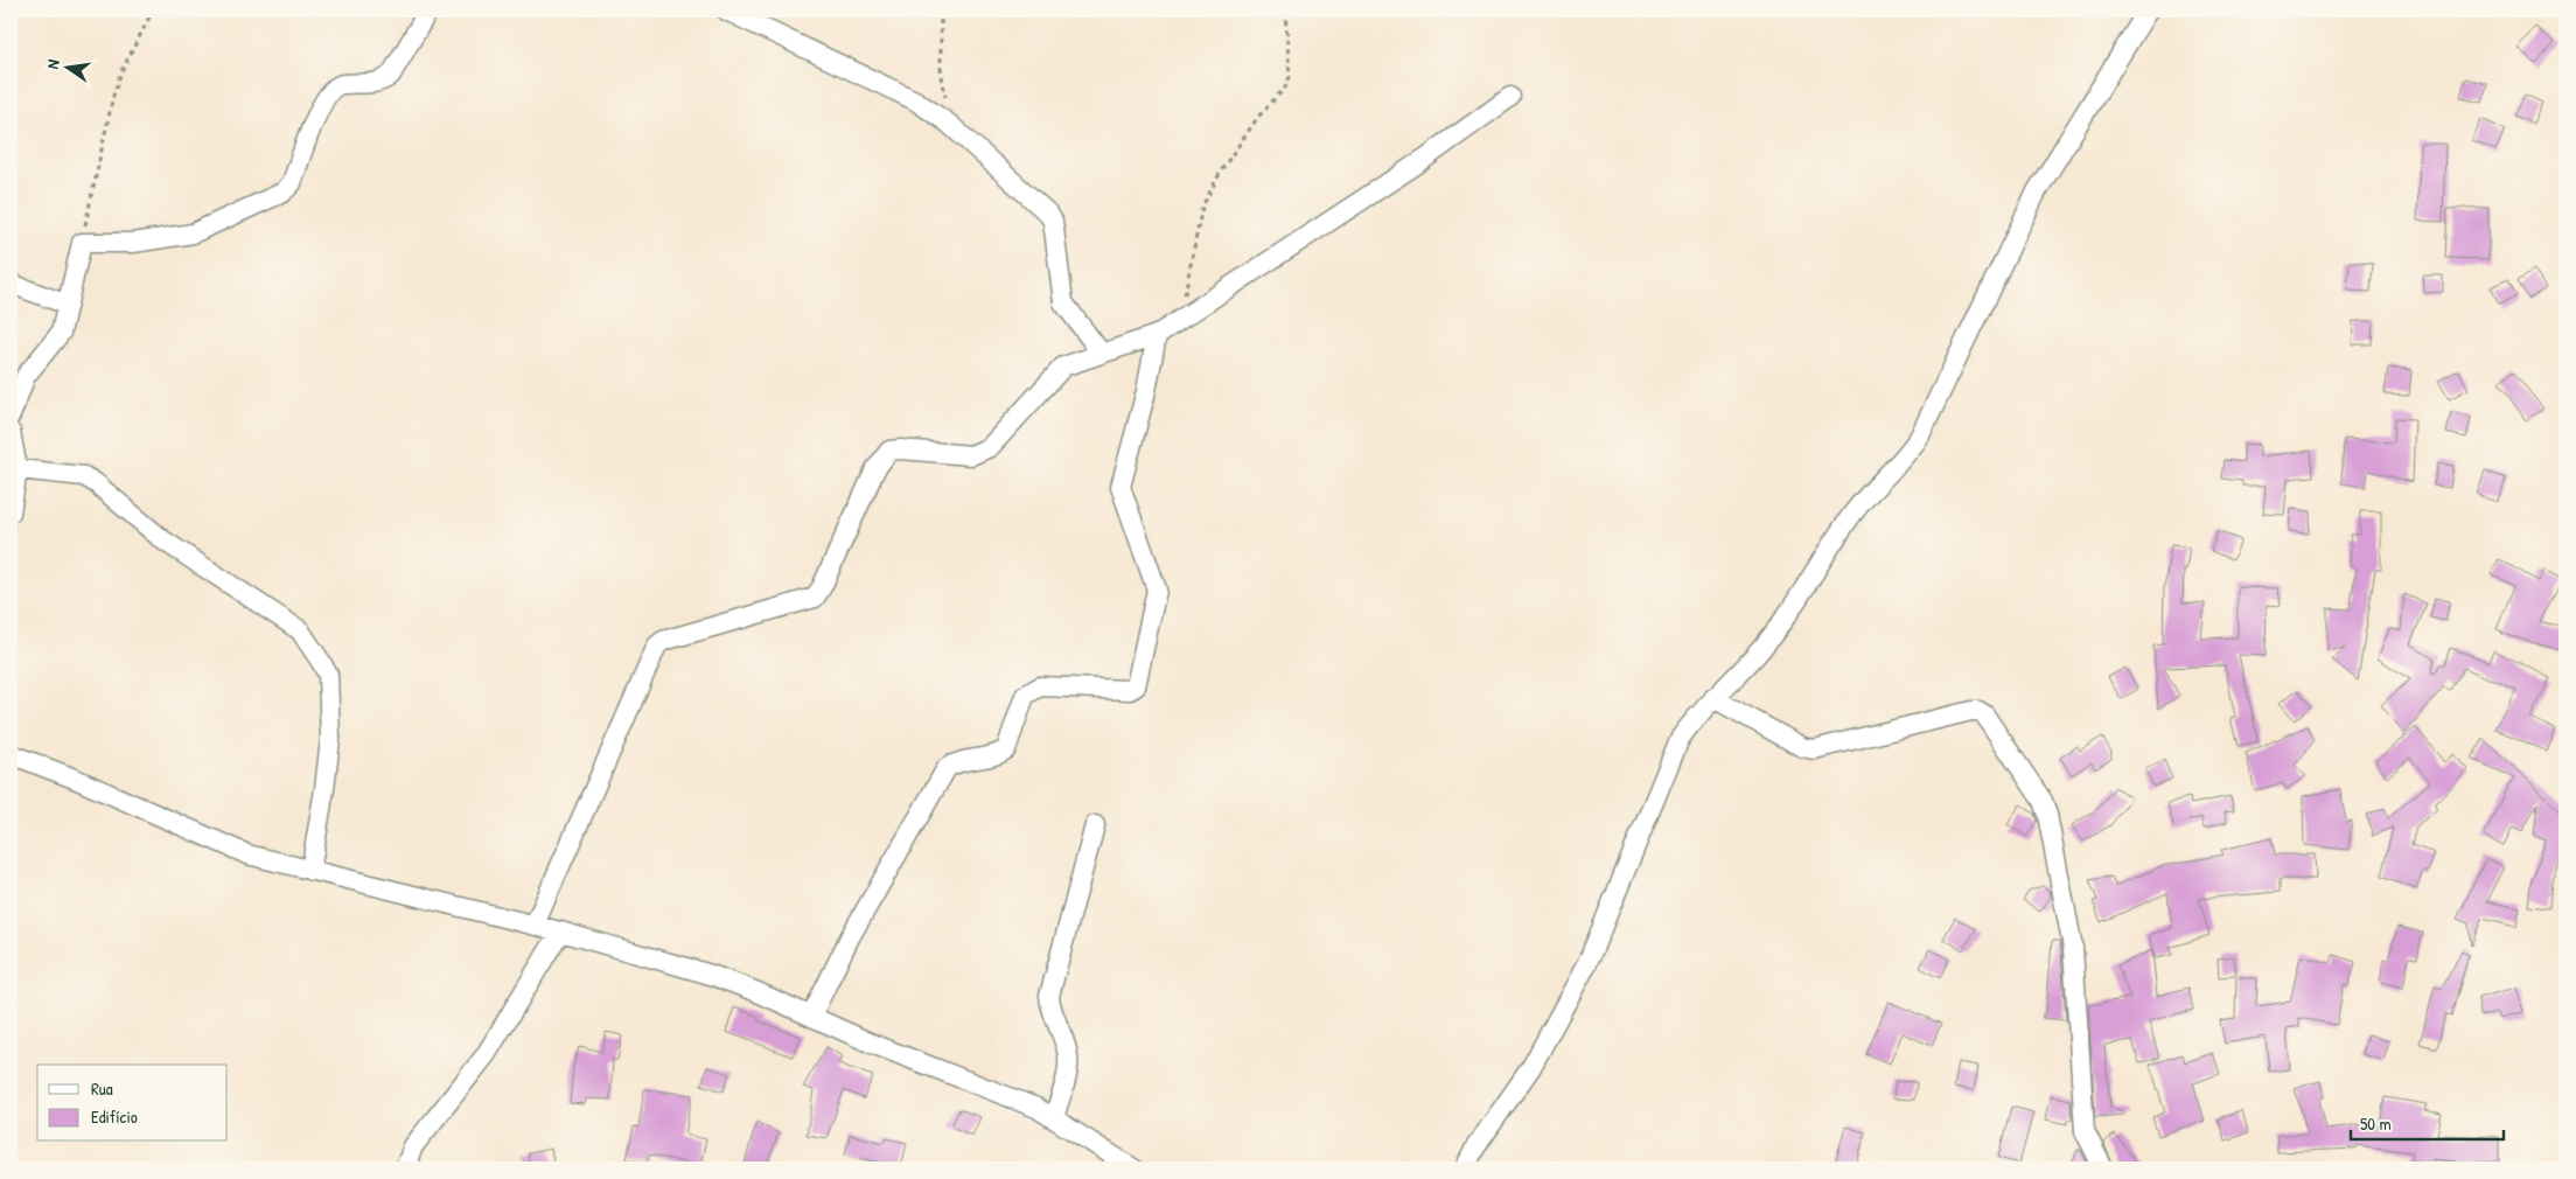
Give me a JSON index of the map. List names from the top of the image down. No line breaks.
{"legend":["Rua","Edifício"],"scale_bar":"50 m","north":"left"}
